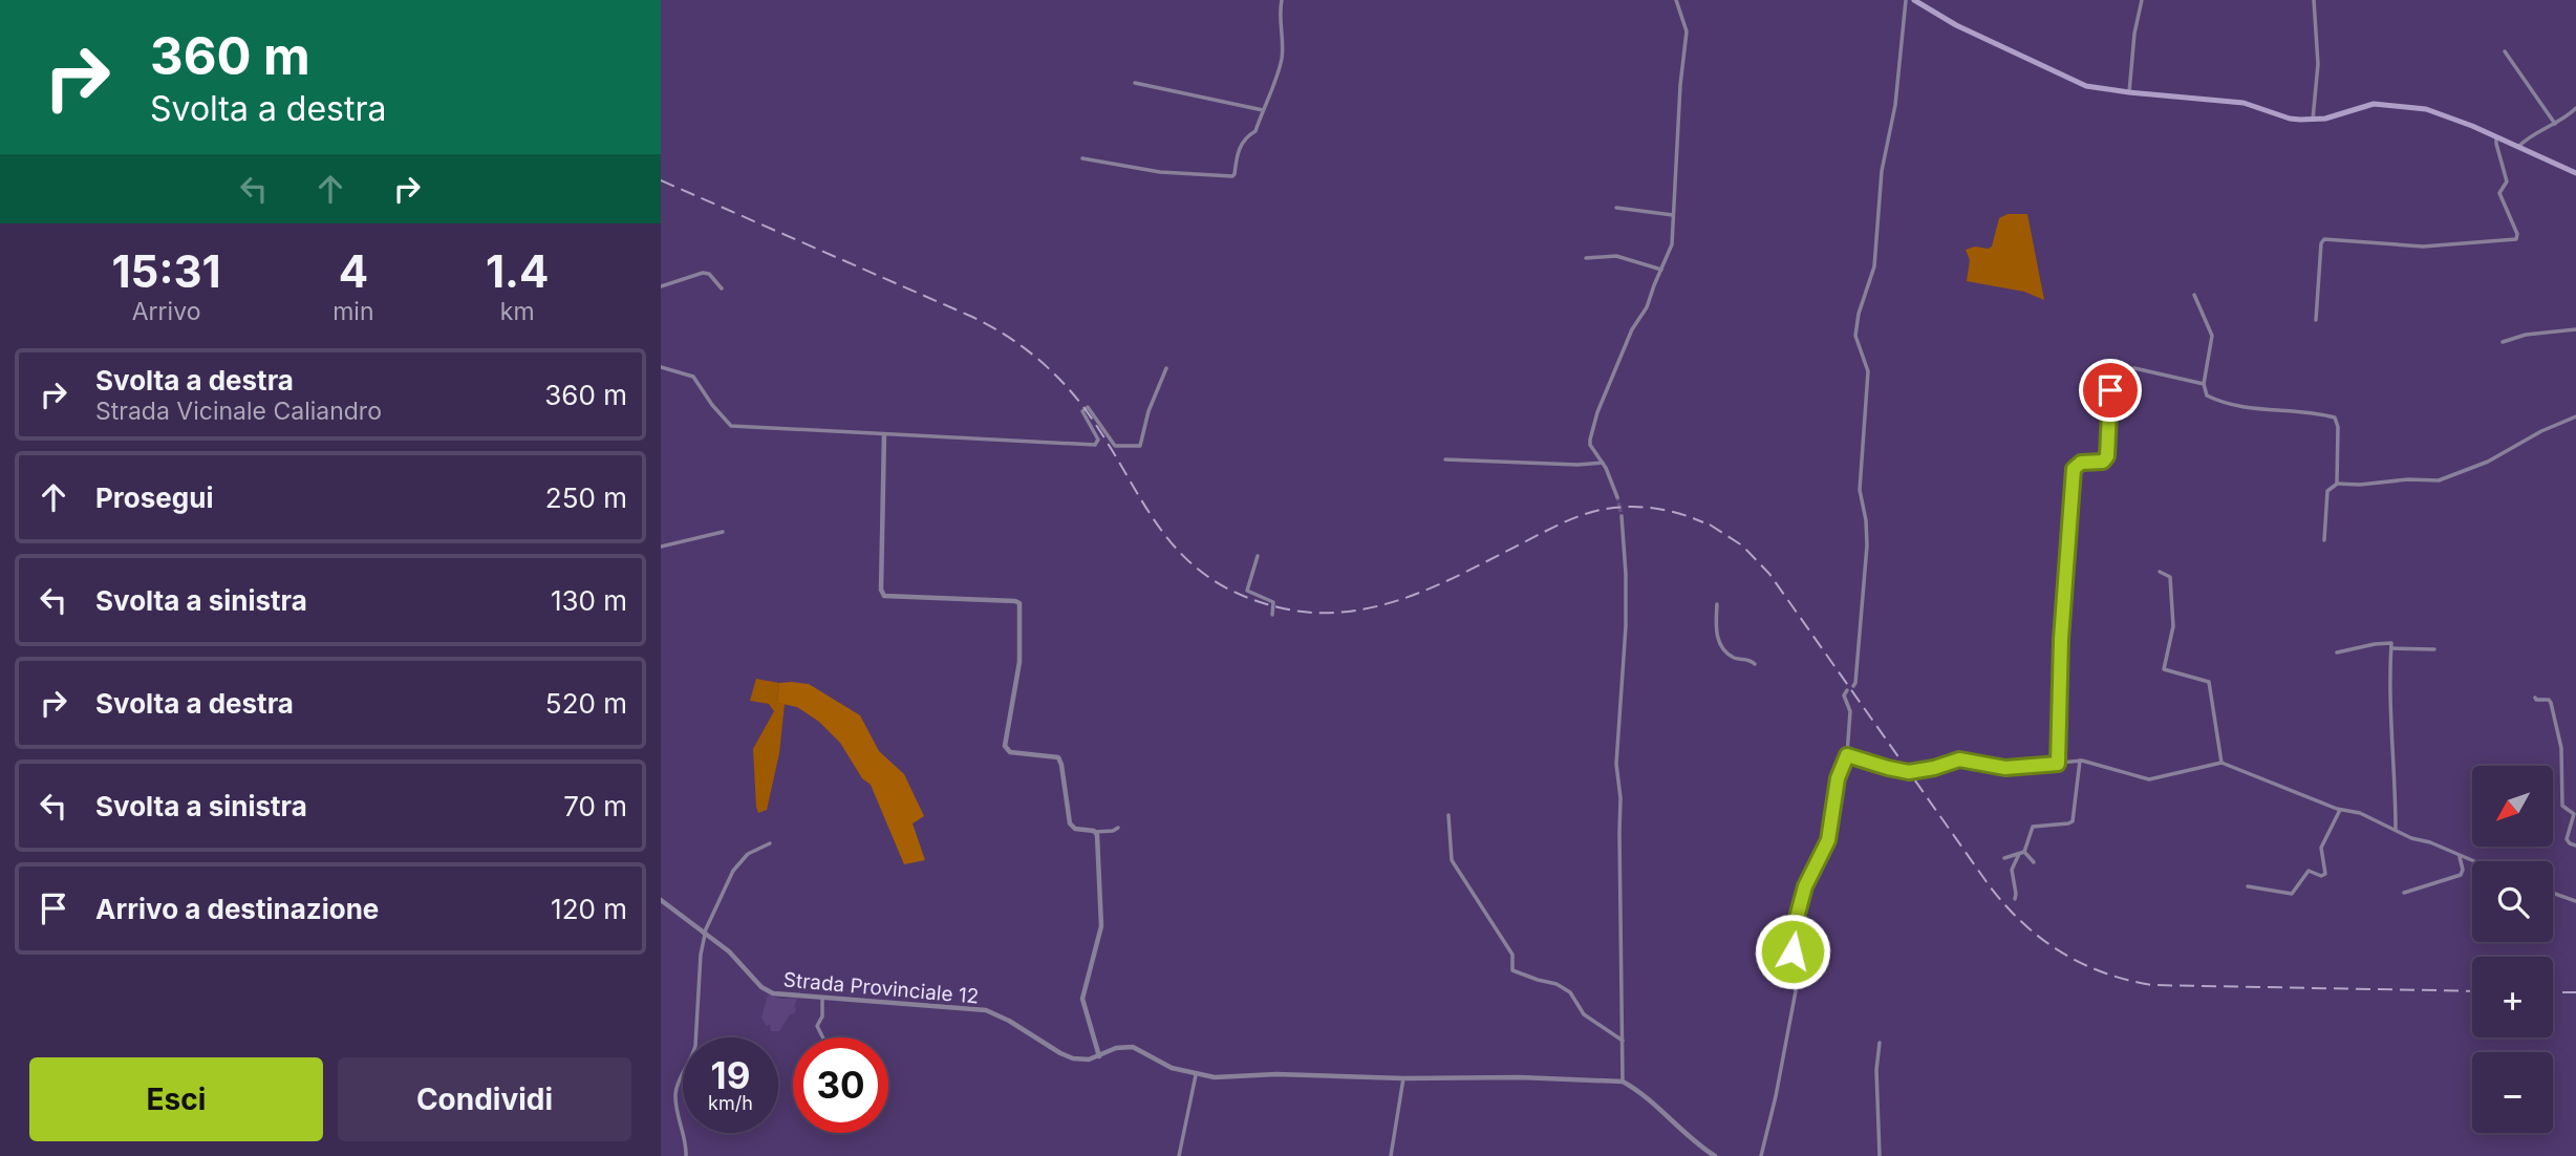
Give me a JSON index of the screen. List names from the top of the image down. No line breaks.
{"streets":{"street":["Strada Provinciale 12"]},"north":"bottom left","page":{"turn":["360 m","Svolta a destra"],"eta":["15:31","Arrivo","4","min","1.4","km"],"list":[{"name":"Svolta a destra","note":"Strada Vicinale Caliandro","value":"360 m"},{"name":"Prosegui","value":"250 m"},{"name":"Svolta a sinistra","value":"130 m"},{"name":"Svolta a destra","value":"520 m"},{"name":"Svolta a sinistra","value":"70 m"},{"name":"Arrivo a destinazione","value":"120 m"}],"map_buttons":["+","−"],"speed":"19 km/h","limit":"30","buttons":["Esci","Condividi"]}}
